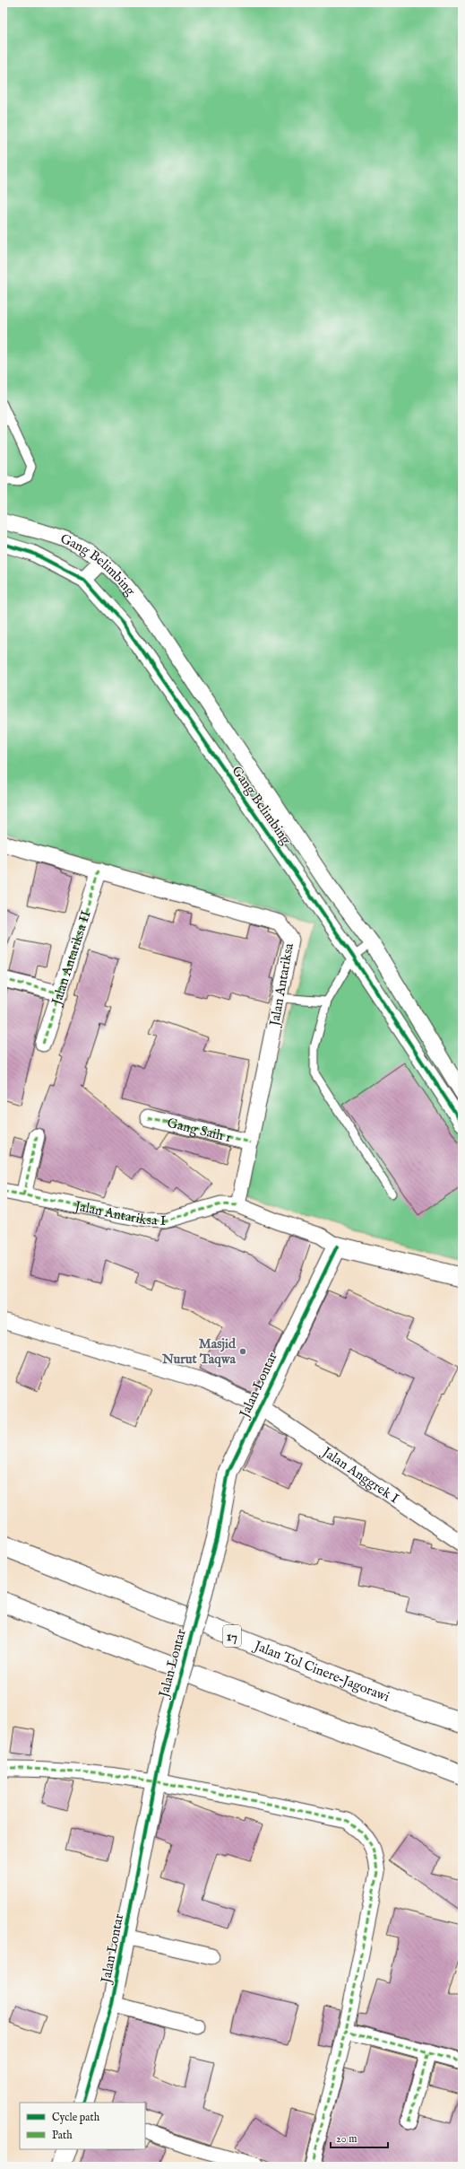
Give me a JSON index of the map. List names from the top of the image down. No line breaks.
{"streets":{"main road":["Jalan Lontar","17","Jalan Tol Cinere–Jagorawi"],"street":["Gang Belimbing","Jalan Antariksa II","Jalan Antariksa","Gang Saih 1","Jalan Antariksa I","Jalan Anggrek I"]},"crossings":[["Jalan Antariksa II","Jalan Antariksa"],["Jalan Antariksa","Gang Saih 1"],["Jalan Antariksa","Jalan Antariksa I"],["Jalan Lontar","Jalan Anggrek I"]],"places":["Masjid Nurut Taqwa"],"legend":["Cycle path","Path"],"scale_bar":"20 m"}
